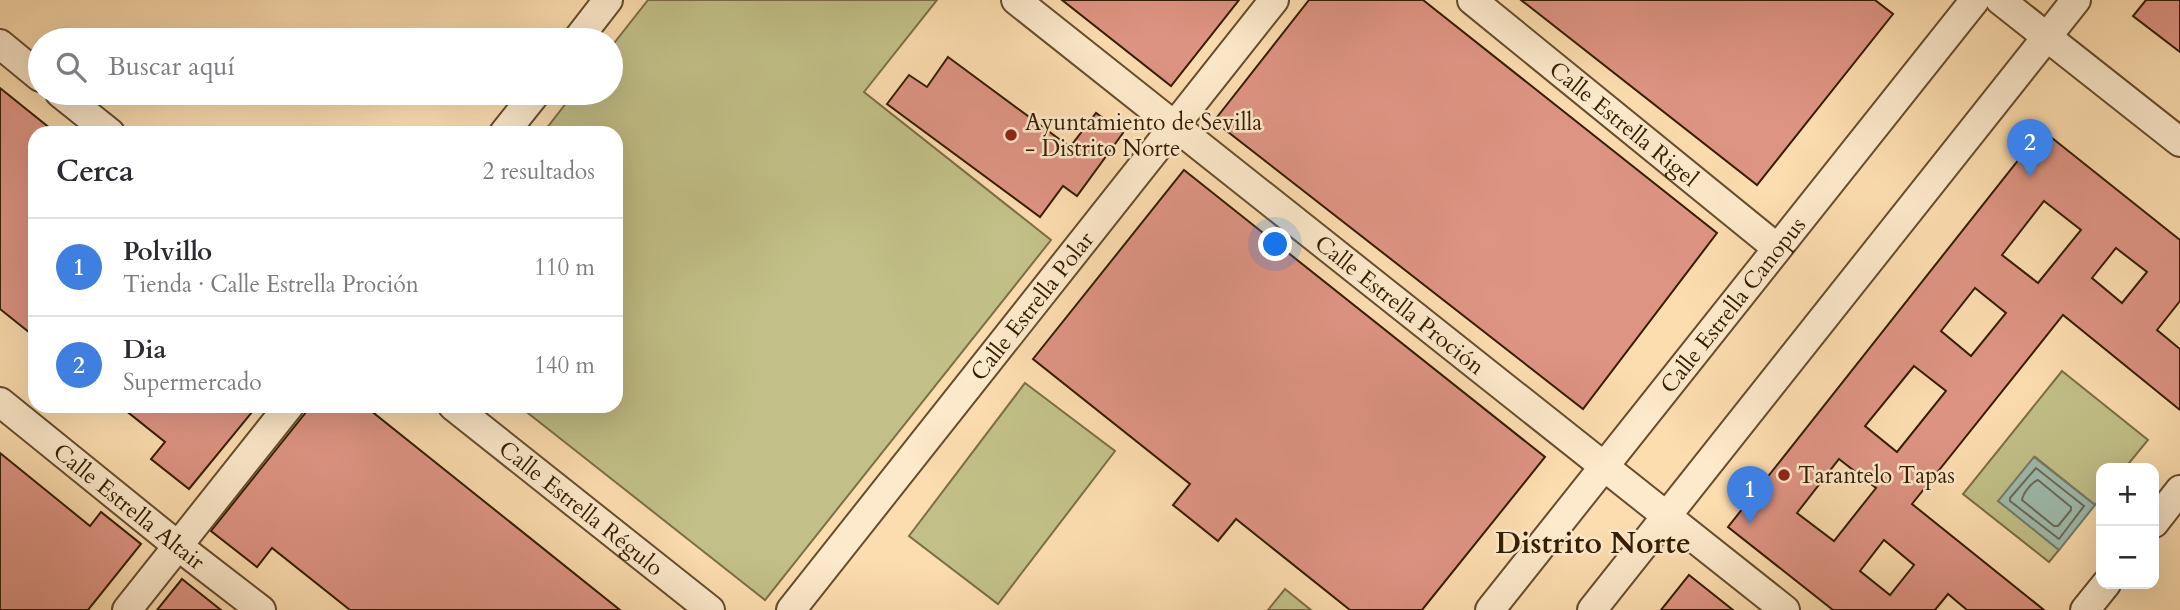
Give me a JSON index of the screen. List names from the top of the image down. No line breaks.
{"streets":{"street":["Calle Estrella Rigel","Calle Estrella Polar","Calle Estrella Canopus","Calle Estrella Proción","Calle Estrella Altair","Calle Estrella Régulo"]},"crossings":[["Calle Estrella Rigel","Calle Estrella Canopus"],["Calle Estrella Polar","Calle Estrella Proción"],["Calle Estrella Canopus","Calle Estrella Proción"]],"districts":["Distrito Norte"],"places":["Ayuntamiento de Sevilla - Distrito Norte","Tarantelo Tapas"],"page":{"search":"Buscar aquí","pins":["2","1"],"heading":["Cerca","2 resultados"],"list":[{"mark":"1","name":"Polvillo","note":"Tienda · Calle Estrella Proción","value":"110 m"},{"mark":"2","name":"Dia","note":"Supermercado","value":"140 m"}],"map_buttons":["+","−"]}}
